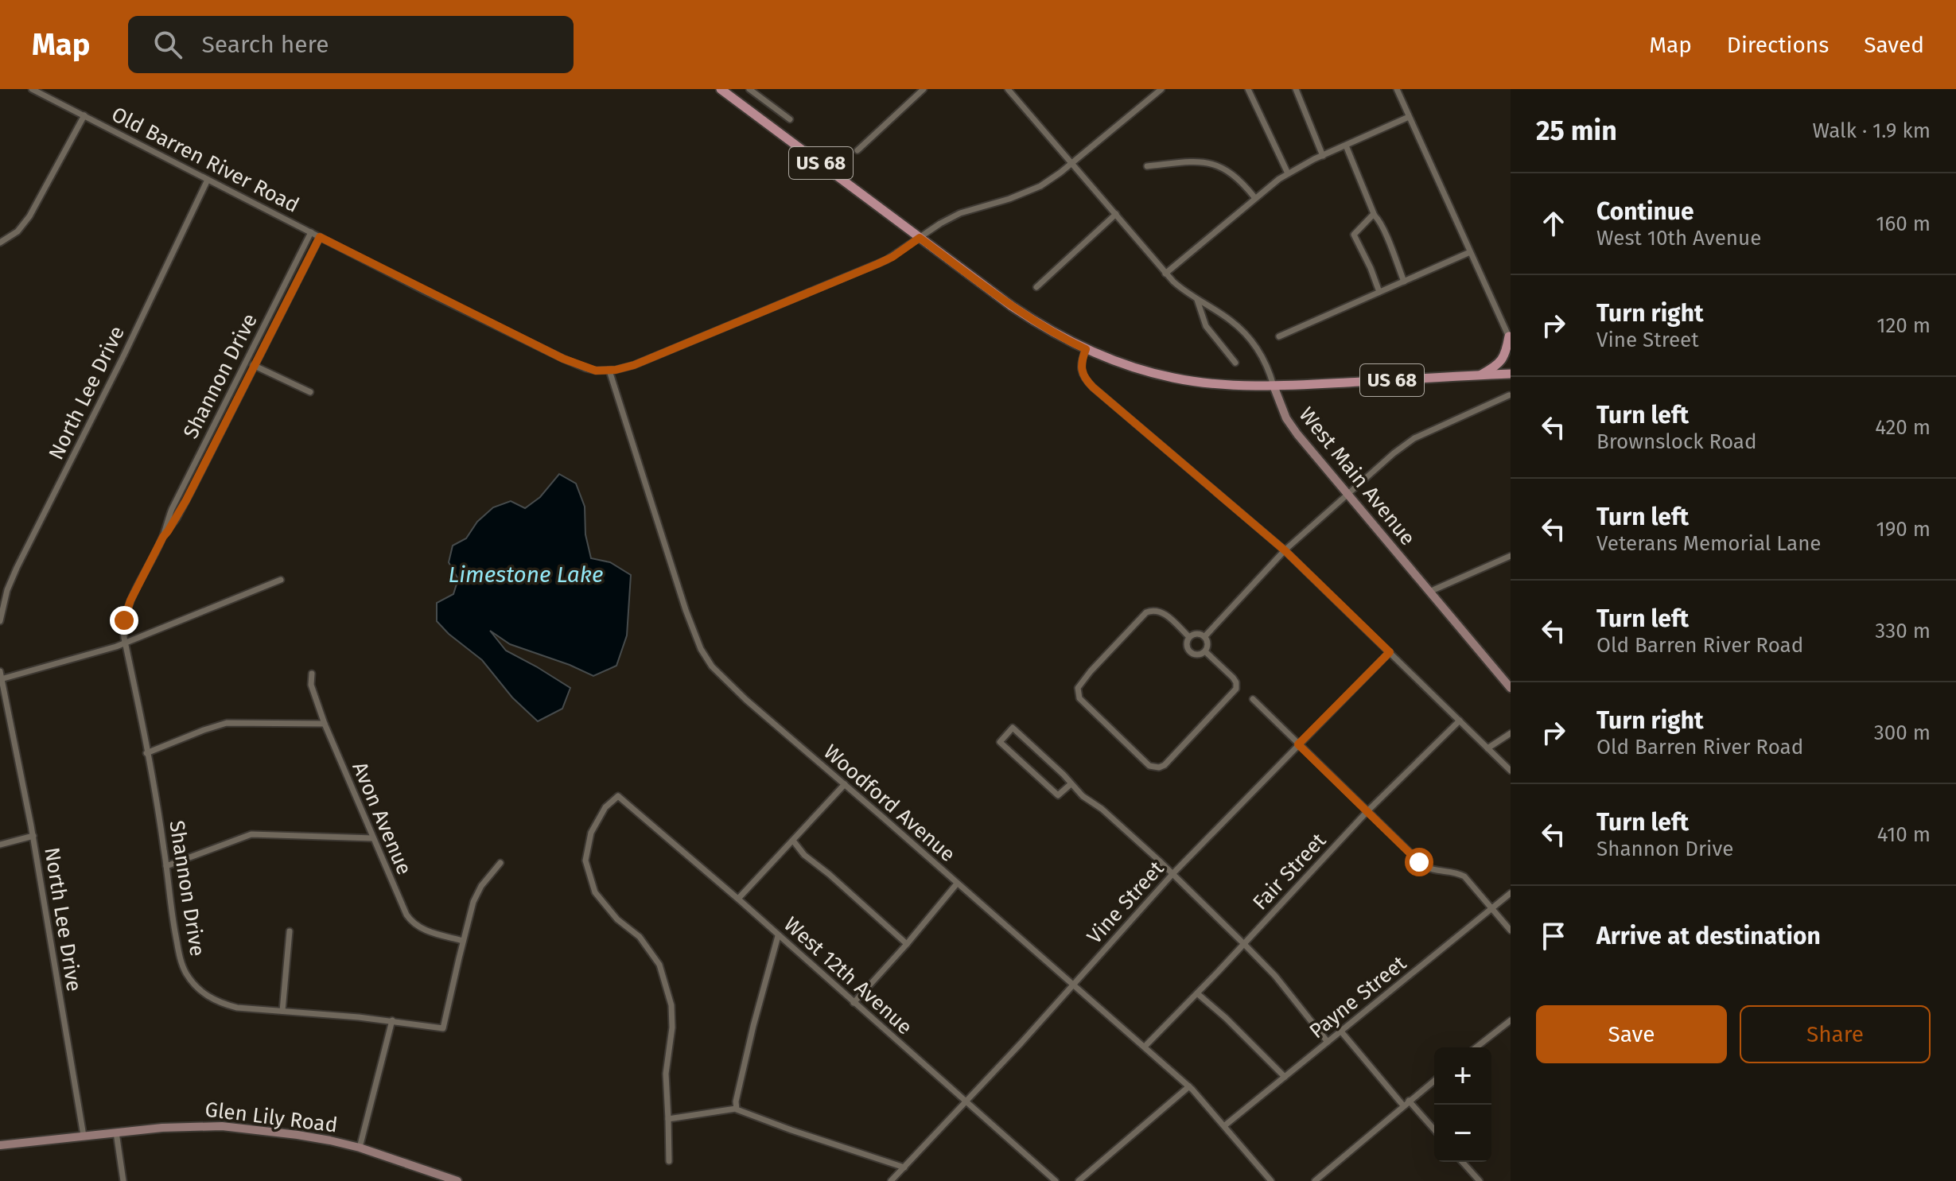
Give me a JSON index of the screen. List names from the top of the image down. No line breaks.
{"streets":{"main road":["US 68"],"street":["Old Barren River Road","Shannon Drive","North Lee Drive","West Main Avenue","Woodford Avenue","Avon Avenue","Fair Street","Vine Street","West 12th Avenue","Payne Street","Glen Lily Road"]},"crossings":[["Old Barren River Road","US 68"],["Old Barren River Road","Shannon Drive"],["Old Barren River Road","North Lee Drive"],["Old Barren River Road","West Main Avenue"],["Old Barren River Road","Woodford Avenue"],["US 68","West Main Avenue"],["Shannon Drive","Avon Avenue"],["North Lee Drive","Glen Lily Road"],["Woodford Avenue","Fair Street"],["Woodford Avenue","Vine Street"],["Woodford Avenue","Payne Street"],["Vine Street","West 12th Avenue"]],"water":["Limestone Lake"],"page":{"header":"Map","search":"Search here","nav":["Map","Directions","Saved"],"heading":["25 min","Walk · 1.9 km"],"list":[["Continue","West 10th Avenue","160 m"],["Turn right","Vine Street","120 m"],["Turn left","Brownslock Road","420 m"],["Turn left","Veterans Memorial Lane","190 m"],["Turn left","Old Barren River Road","330 m"],["Turn right","Old Barren River Road","300 m"],["Turn left","Shannon Drive","410 m"],"Arrive at destination"],"buttons":["Save","Share"],"map_buttons":["+","−"]}}
